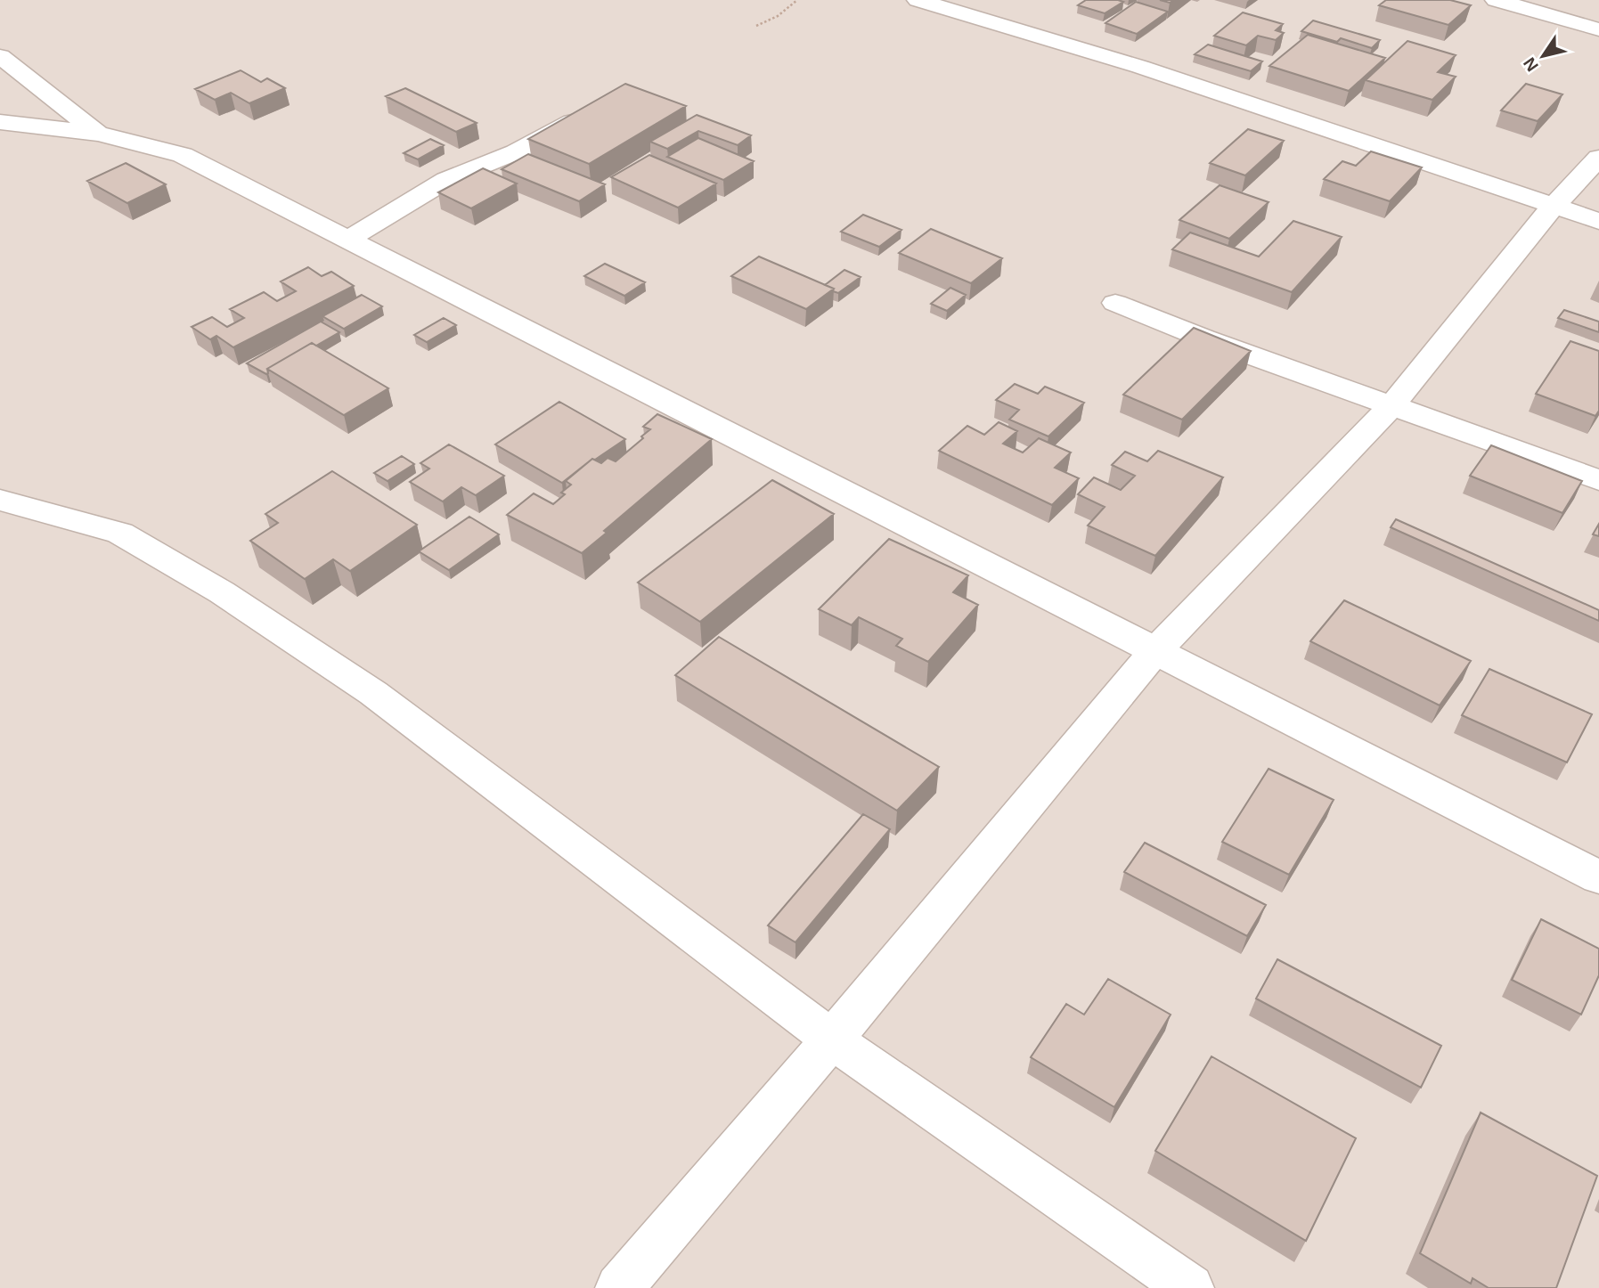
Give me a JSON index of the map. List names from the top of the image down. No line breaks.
{"north":"bottom left"}
